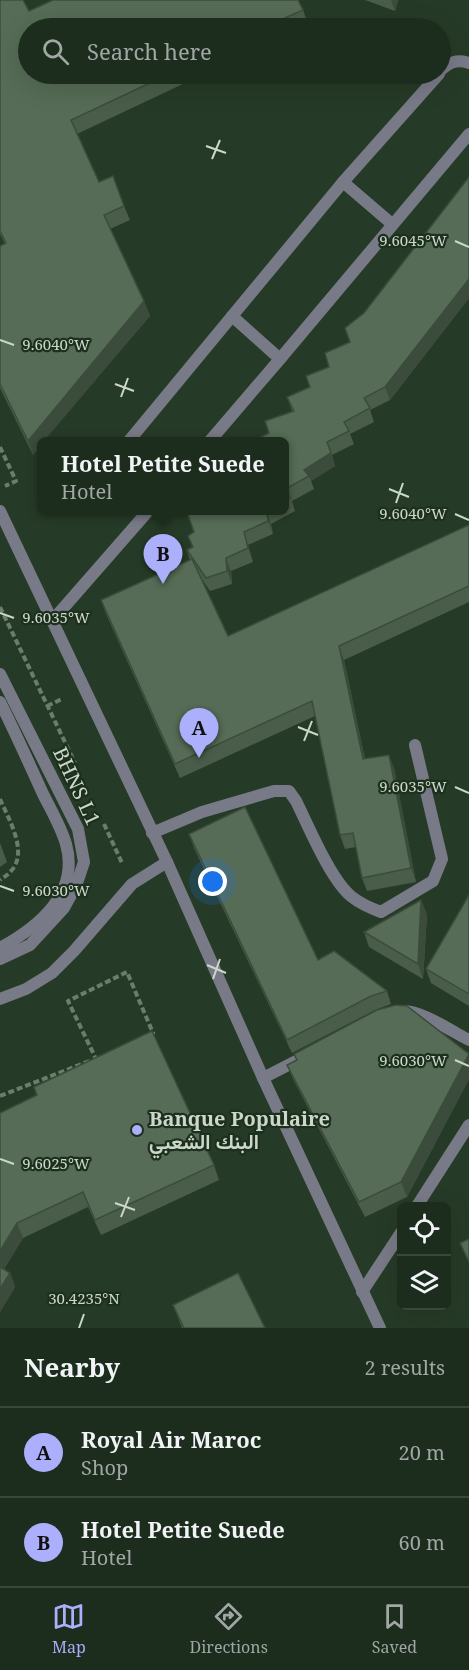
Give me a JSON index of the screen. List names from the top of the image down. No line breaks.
{"streets":{"street":["BHNS L1"]},"places":["Banque Populaire البنك الشعبي"],"page":{"search":"Search here","popup":["Hotel Petite Suede","Hotel"],"pins":["B","A"],"heading":["Nearby","2 results"],"list":[{"mark":"A","name":"Royal Air Maroc","note":"Shop","value":"20 m"},{"mark":"B","name":"Hotel Petite Suede","note":"Hotel","value":"60 m"}],"nav":["Map","Directions","Saved"]},"coordinates":["9.6045°W","9.6040°W","9.6035°W","9.6030°W","9.6025°W","30.4235°N"]}
